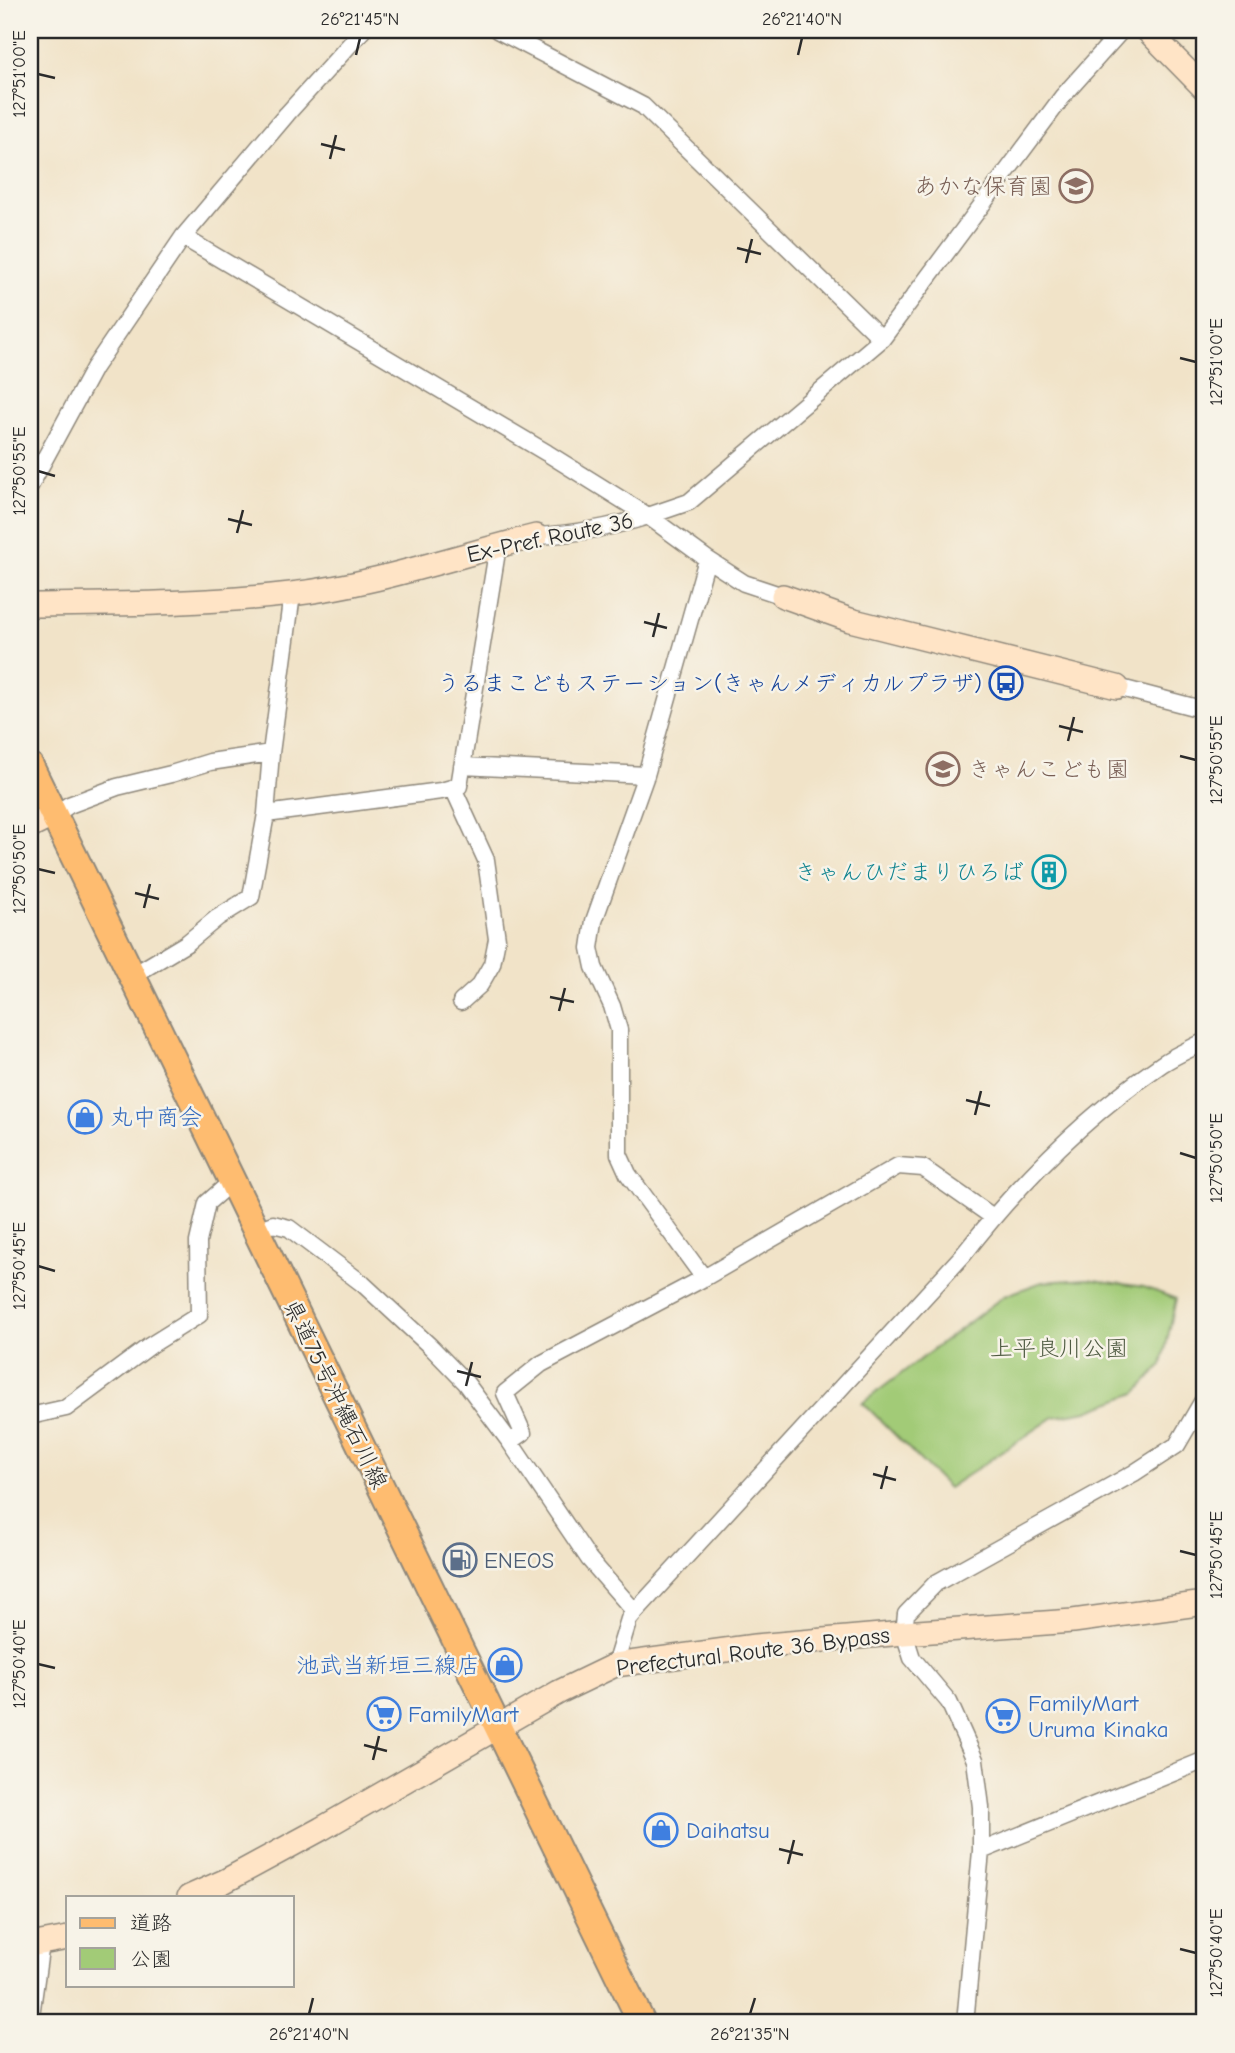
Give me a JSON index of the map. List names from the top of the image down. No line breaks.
{"streets":{"main road":["Ex-Pref. Route 36","県道75号沖縄石川線","Prefectural Route 36 Bypass"]},"crossings":[["県道75号沖縄石川線","Prefectural Route 36 Bypass"]],"parks":["上平良川公園"],"places":{"school or university":["あかな保育園","きゃんこども園"],"bus stop":["うるまこどもステーション(きゃんメディカルプラザ)"],"building":["きゃんひだまりひろば"],"shop":["丸中商会","池武当新垣三線店","Daihatsu"],"fuel station":["ENEOS"],"supermarket":["FamilyMart","FamilyMart Uruma Kinaka"]},"legend":["道路","公園"],"coordinates":["26°21'45\"N","26°21'40\"N","127°51'00\"E","127°50'55\"E","127°50'50\"E","127°50'45\"E","127°50'40\"E","26°21'35\"N"]}
